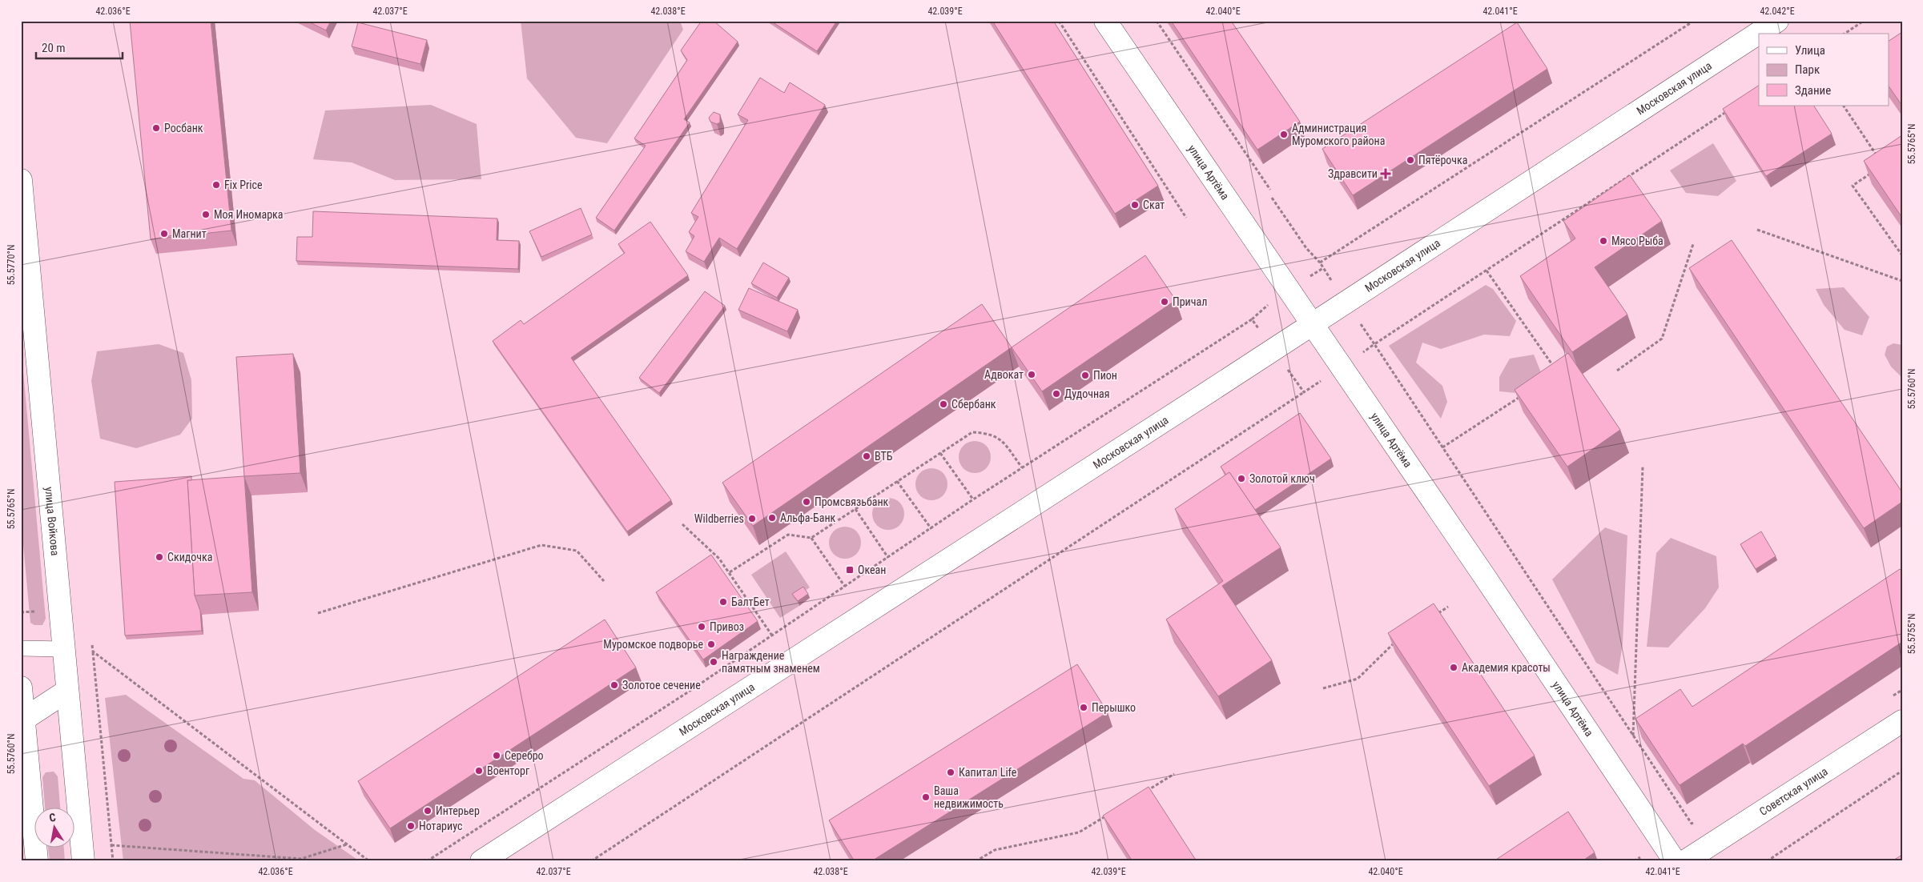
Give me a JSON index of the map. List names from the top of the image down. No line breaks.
{"streets":{"street":["Московская улица","улица Артёма","улица Войкова","Советская улица"]},"crossings":[["Московская улица","улица Артёма"]],"places":{"other":["Росбанк","Администрация Муромского района","Пятёрочка","Fix Price","Скат","Моя Иномарка","Магнит","Мясо Рыба","Причал","Адвокат","Пион","Дудочная","Сбербанк","ВТБ","Золотой ключ","Промсвязьбанк","Альфа-Банк","Wildberries","Скидочка","БалтБет","Привоз","Муромское подворье","Награждение памятным знаменем","Академия красоты","Золотое сечение","Перышко","Серебро","Военторг","Капитал Life","Ваша недвижимость","Интерьер","Нотариус"],"health":["Здравсити"],"transit":["Океан"]},"legend":["Улица","Парк","Здание"],"scale_bar":"20 m","north":"top","coordinates":["42.036°E","42.037°E","42.038°E","42.039°E","42.040°E","42.041°E","42.042°E","55.5765°N","55.5770°N","55.5760°N","55.5755°N"]}
